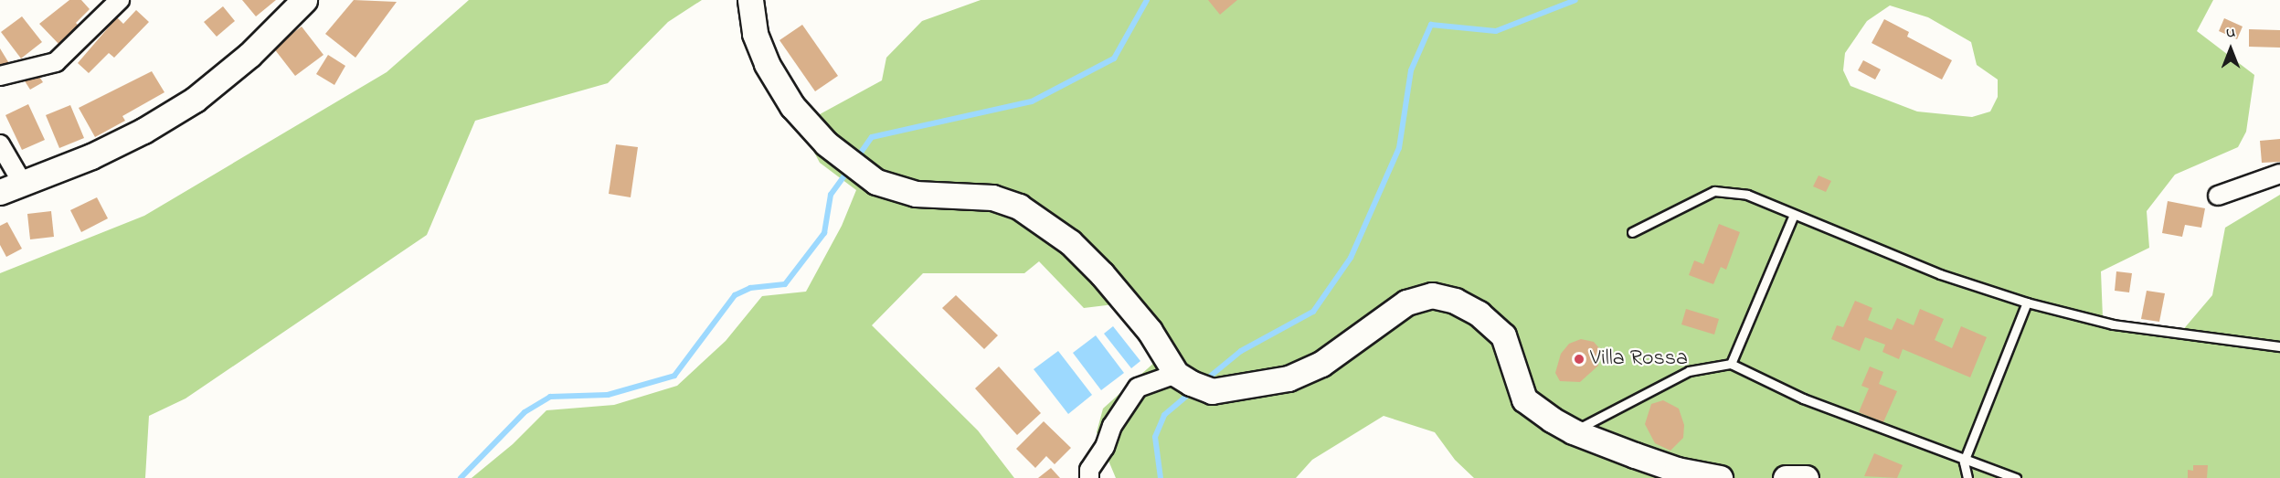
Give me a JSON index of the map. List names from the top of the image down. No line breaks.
{"places":["Villa Rossa"],"north":"top"}
